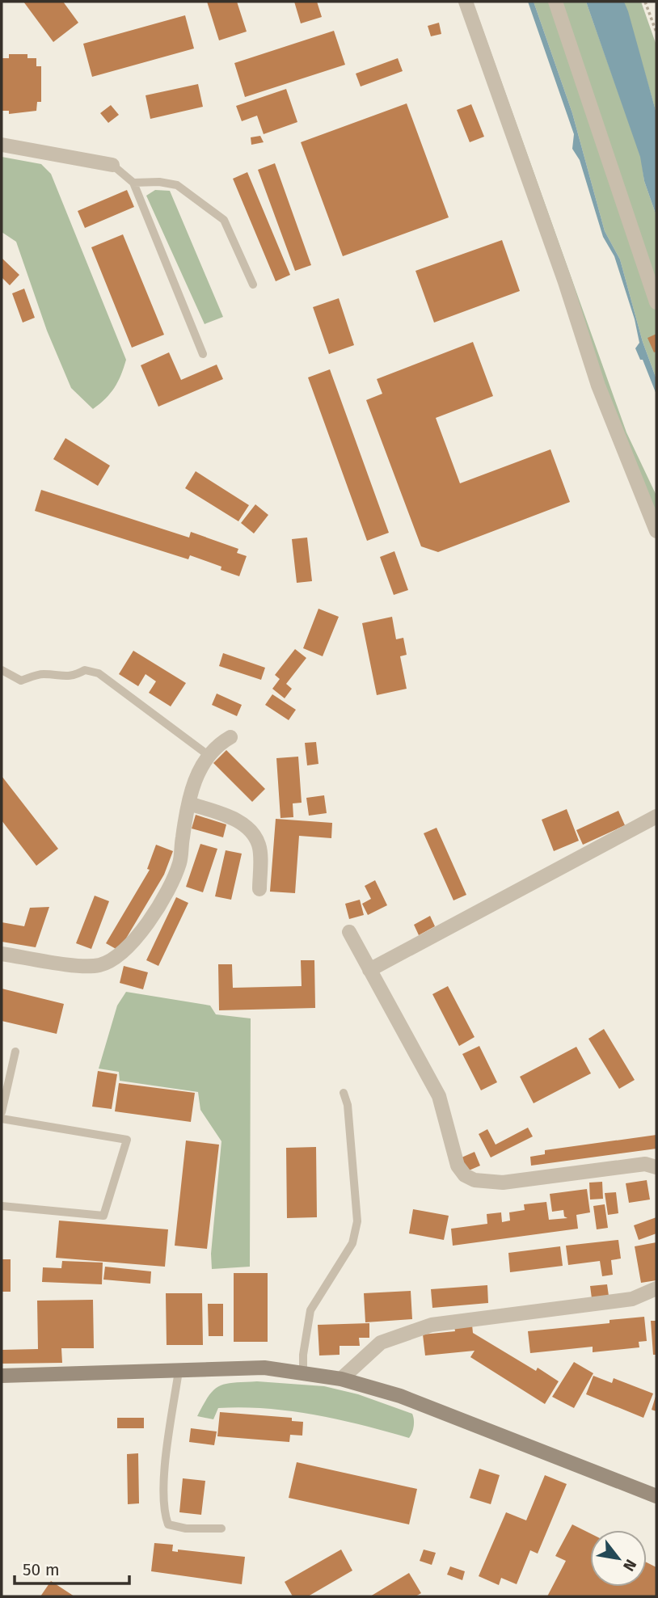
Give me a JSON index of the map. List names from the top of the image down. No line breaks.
{"scale_bar":"50 m","north":"bottom right"}
